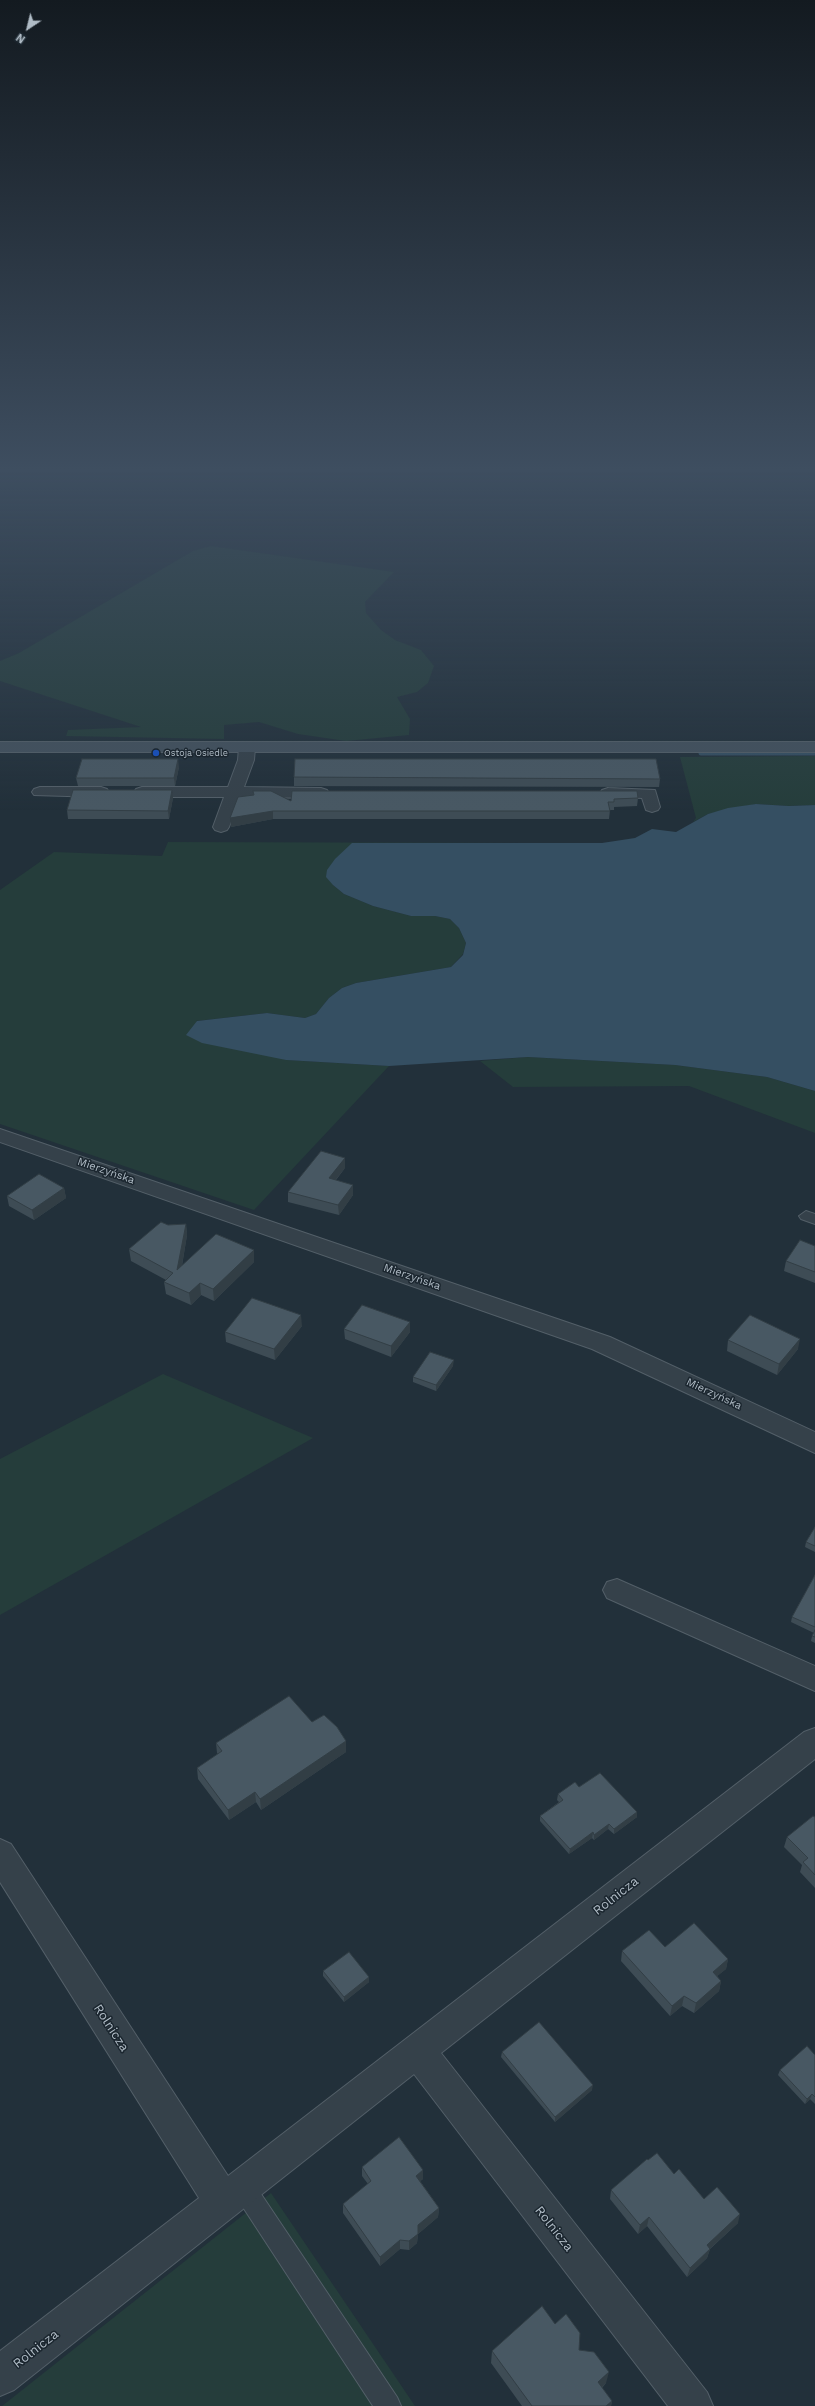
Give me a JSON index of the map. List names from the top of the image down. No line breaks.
{"streets":{"street":["Mierzyńska","Rolnicza"]},"places":["Ostoja Osiedle"],"north":"bottom left"}
